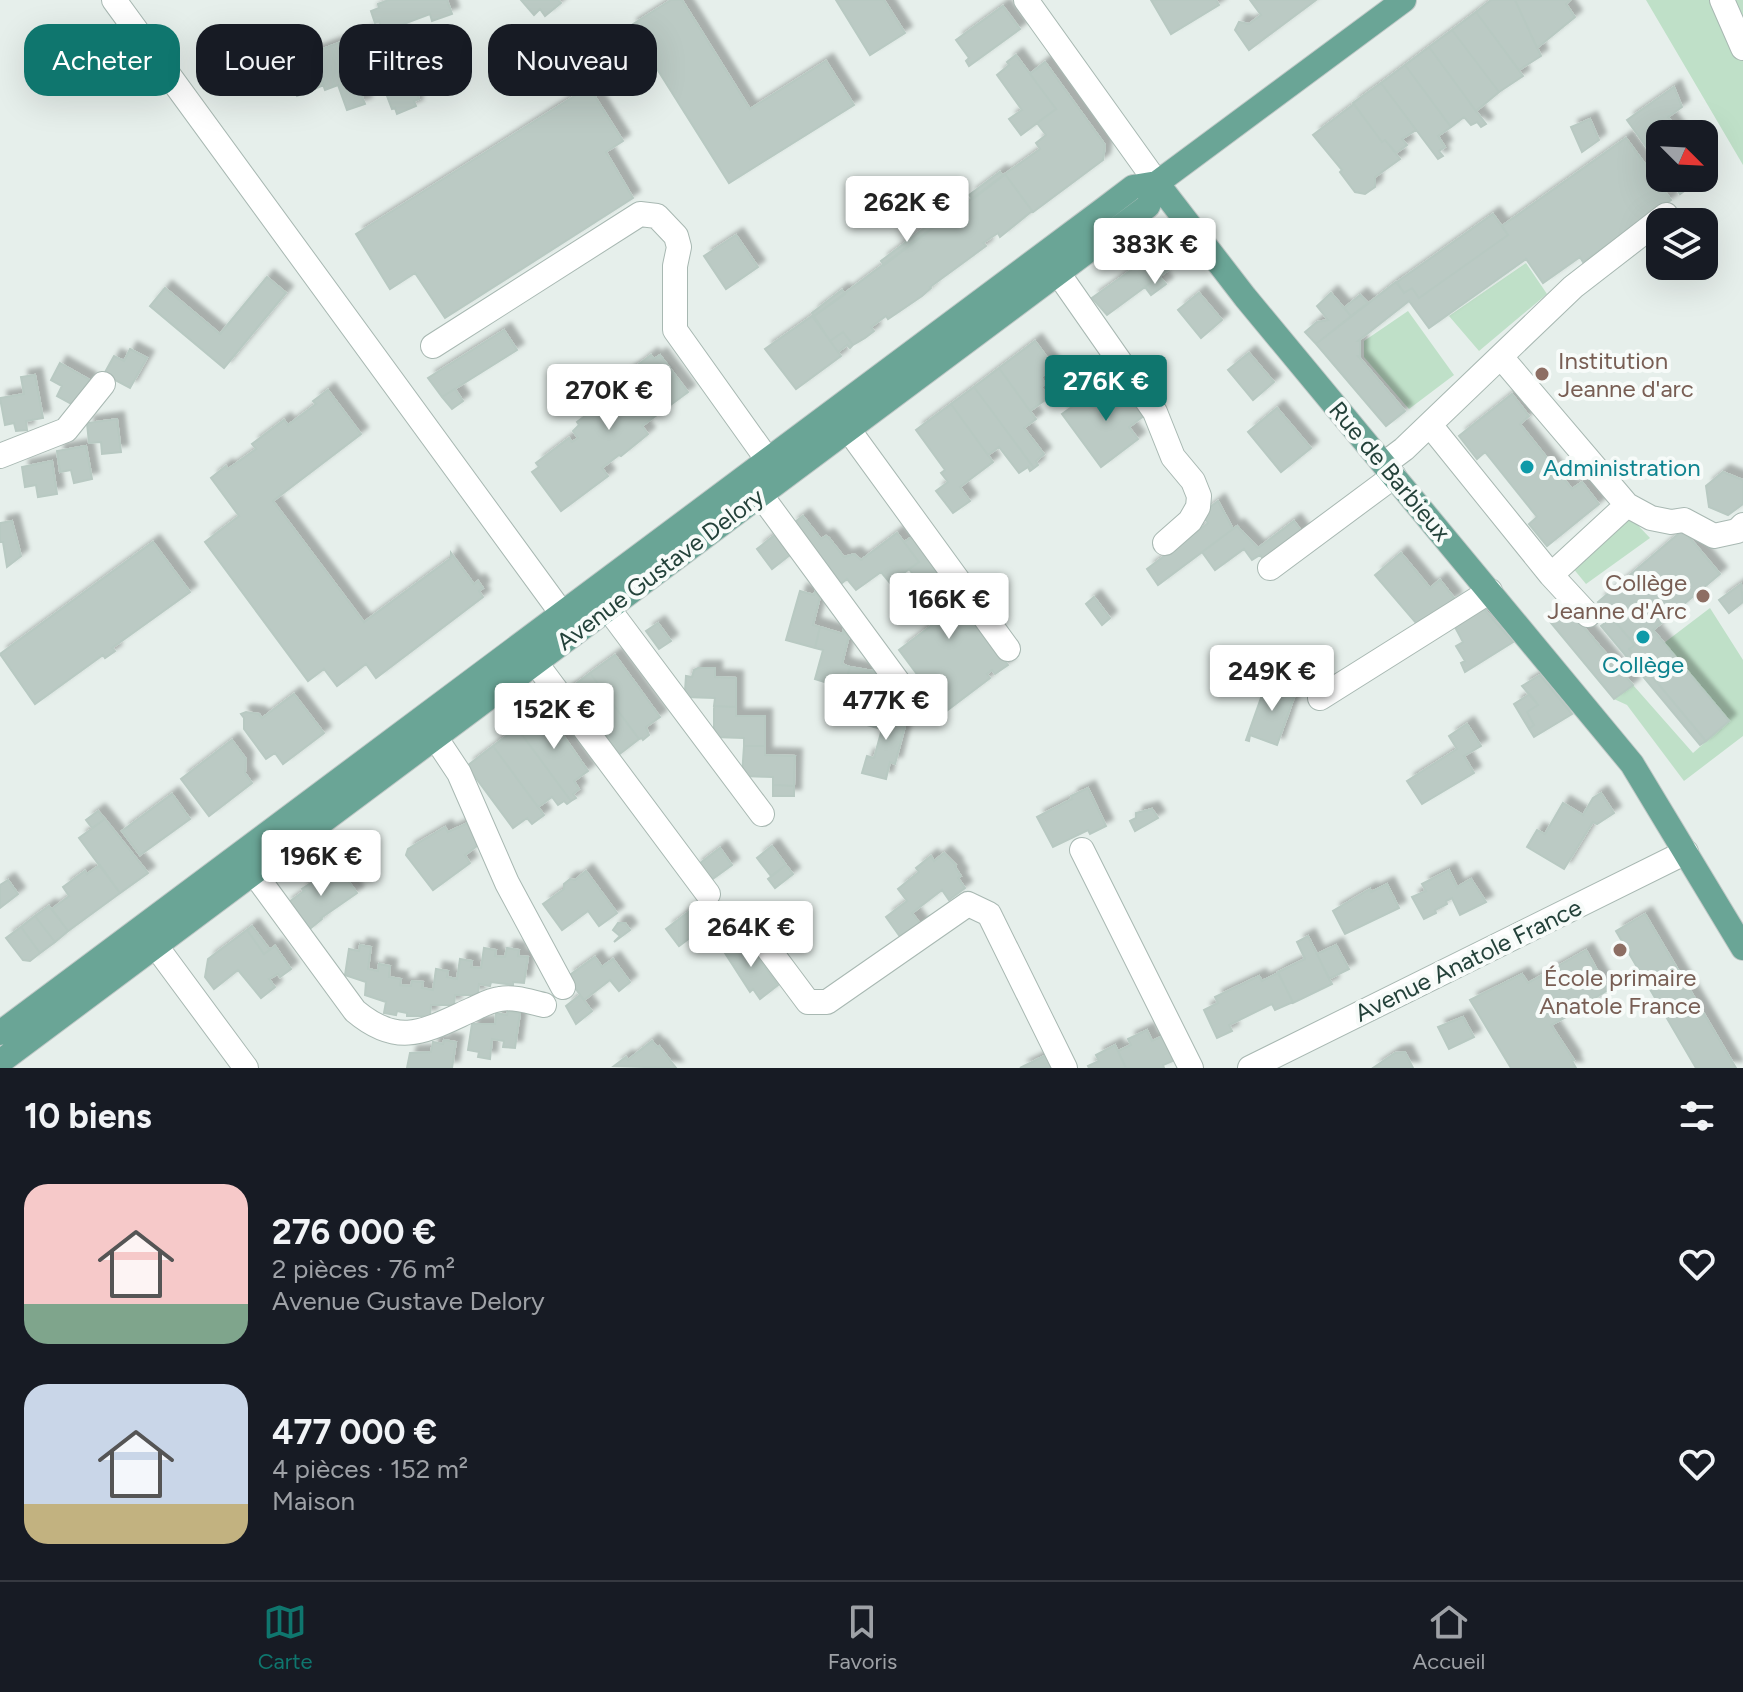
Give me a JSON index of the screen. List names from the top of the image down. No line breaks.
{"streets":{"main road":["Rue de Barbieux","Avenue Gustave Delory"],"street":["Avenue Anatole France"]},"crossings":[["Rue de Barbieux","Avenue Gustave Delory"],["Rue de Barbieux","Avenue Anatole France"]],"places":["Institution Jeanne d'arc","Administration","Collège Jeanne d'Arc","Collège","École primaire Anatole France"],"north":"bottom right","page":{"chip":["Acheter","Louer","Filtres","Nouveau"],"price":["262K €","383K €","276K €","270K €","166K €","249K €","477K €","152K €","196K €","264K €"],"heading":"10 biens","list":[{"name":"276 000 €","note":"2 pièces · 76 m² · Avenue Gustave Delory"},{"name":"477 000 €","note":"4 pièces · 152 m² · Maison"}],"tabs":["Carte","Favoris","Accueil"]}}
